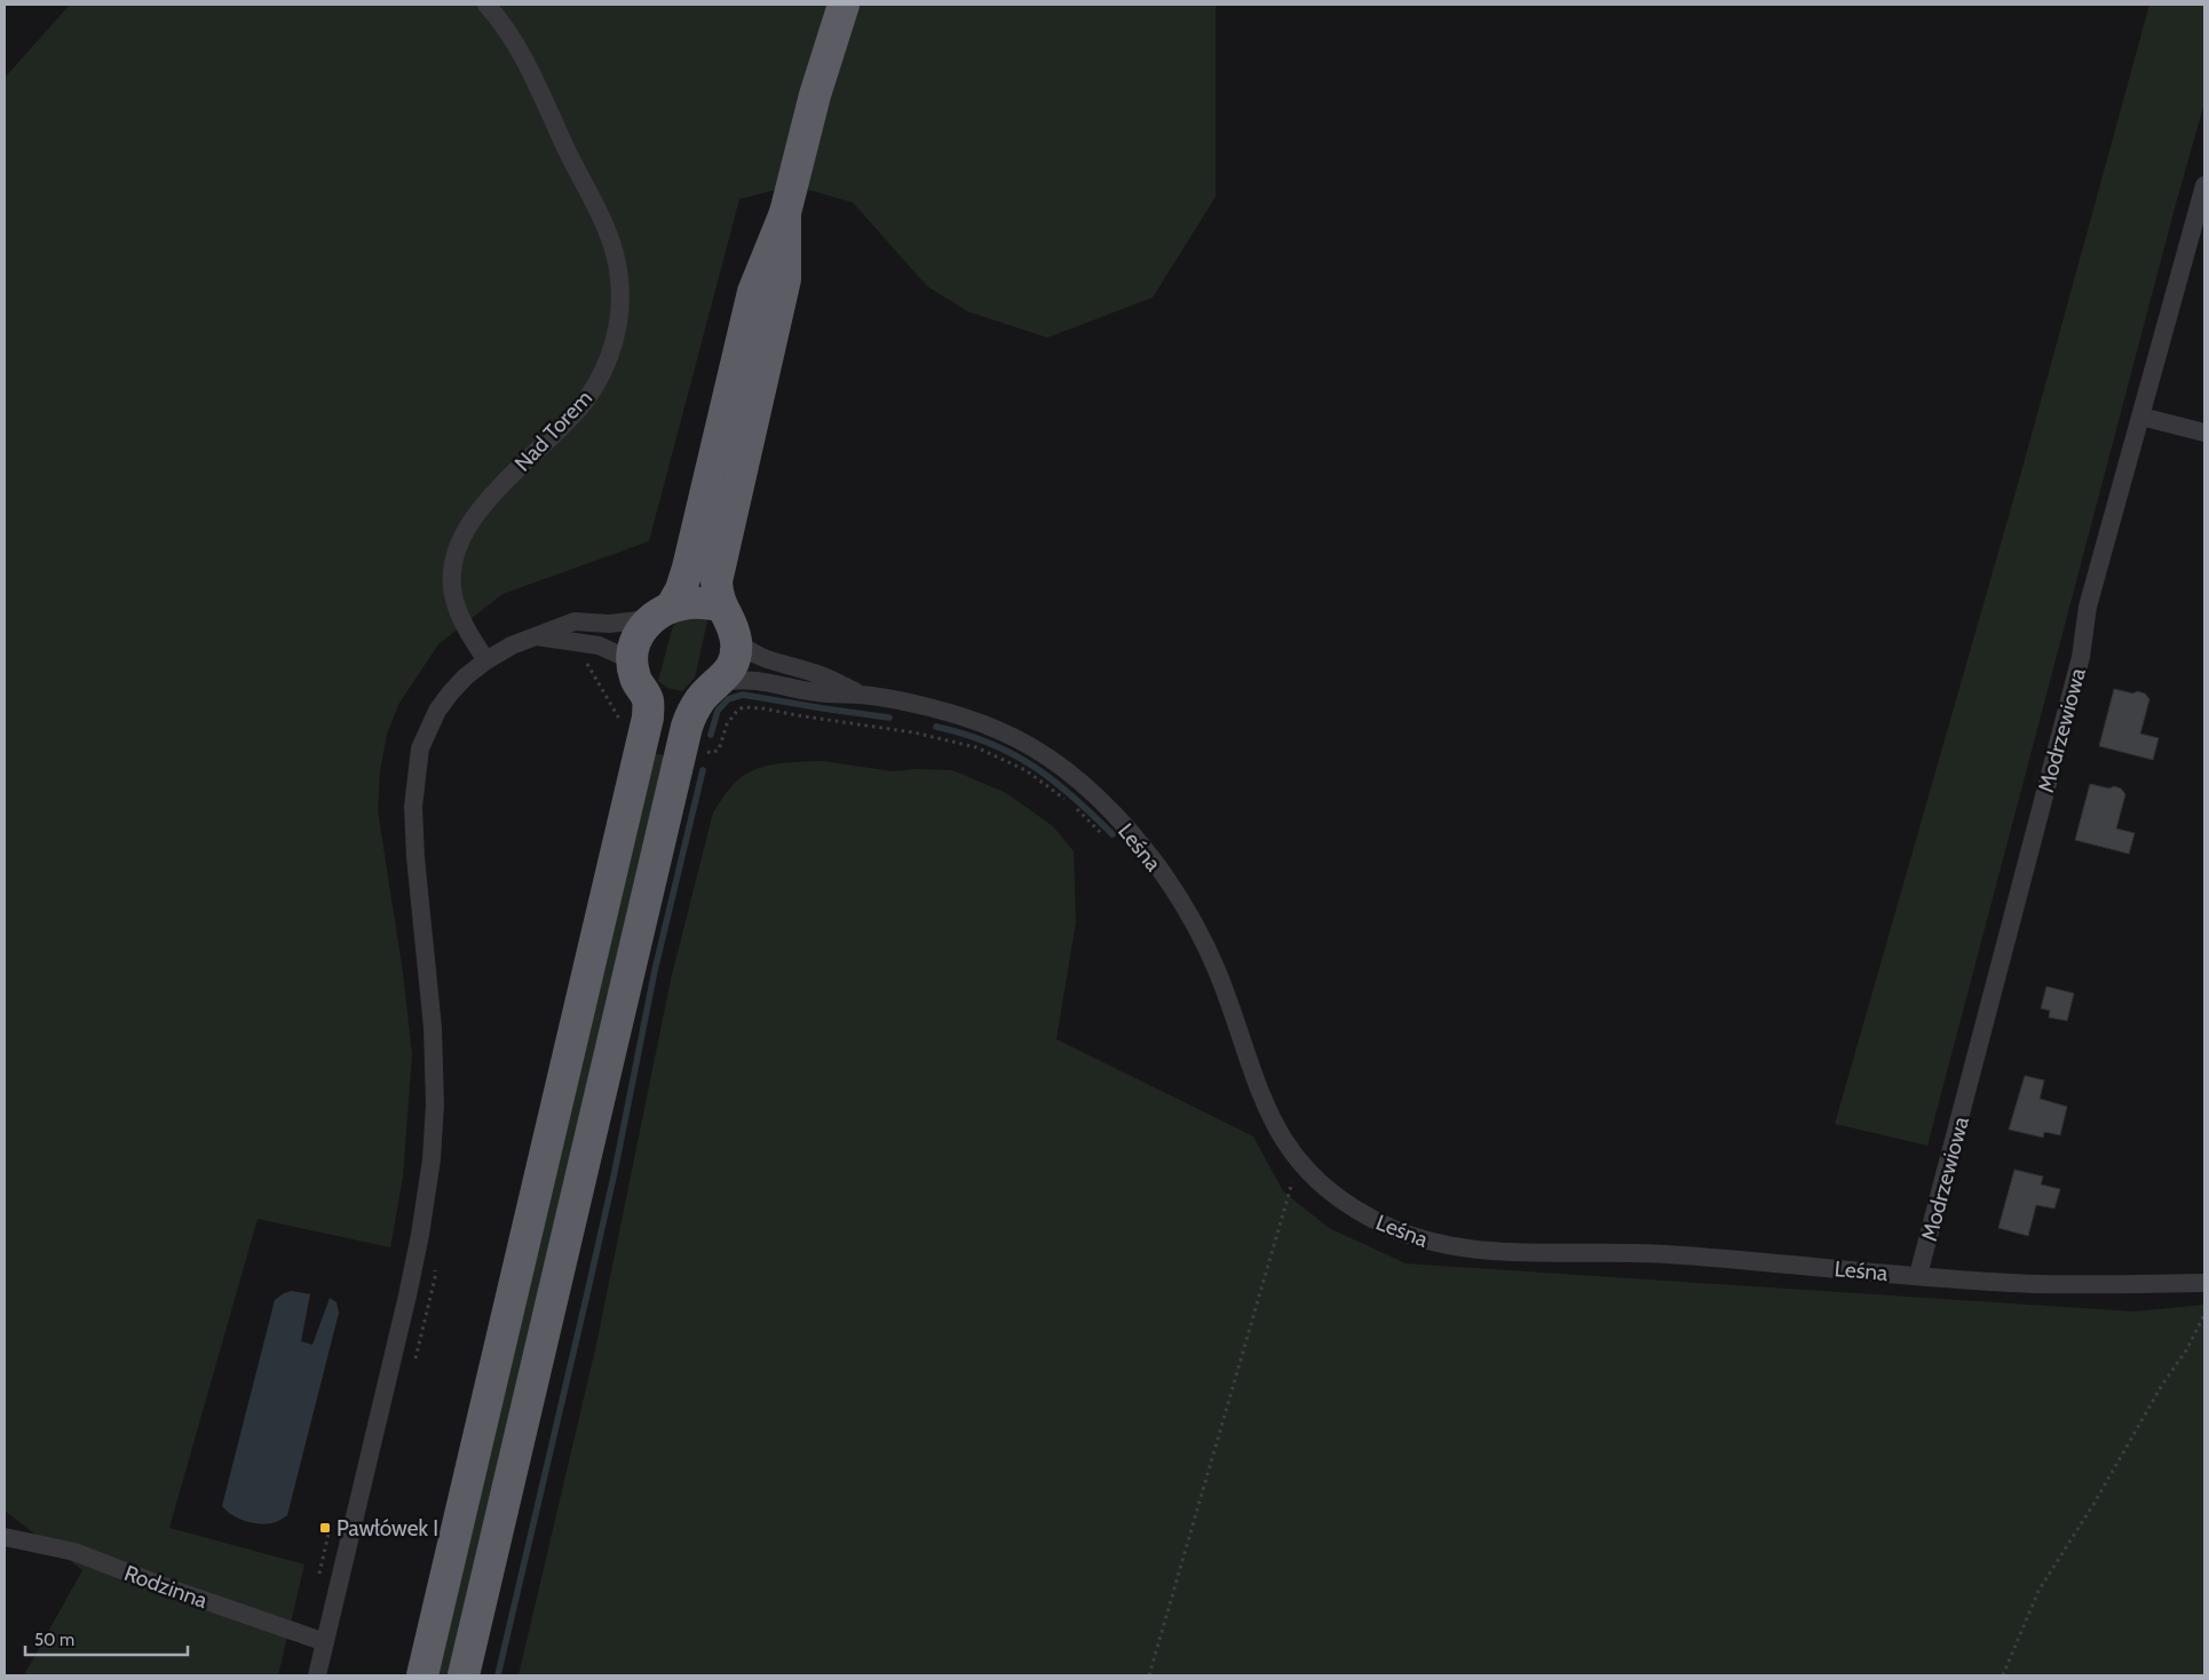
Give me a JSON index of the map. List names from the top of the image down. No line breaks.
{"streets":{"street":["Nad Torem","Modrzewiowa","Leśna","Rodzinna"]},"crossings":[["Modrzewiowa","Leśna"]],"places":{"transit":["Pawłówek I"]},"scale_bar":"50 m"}
